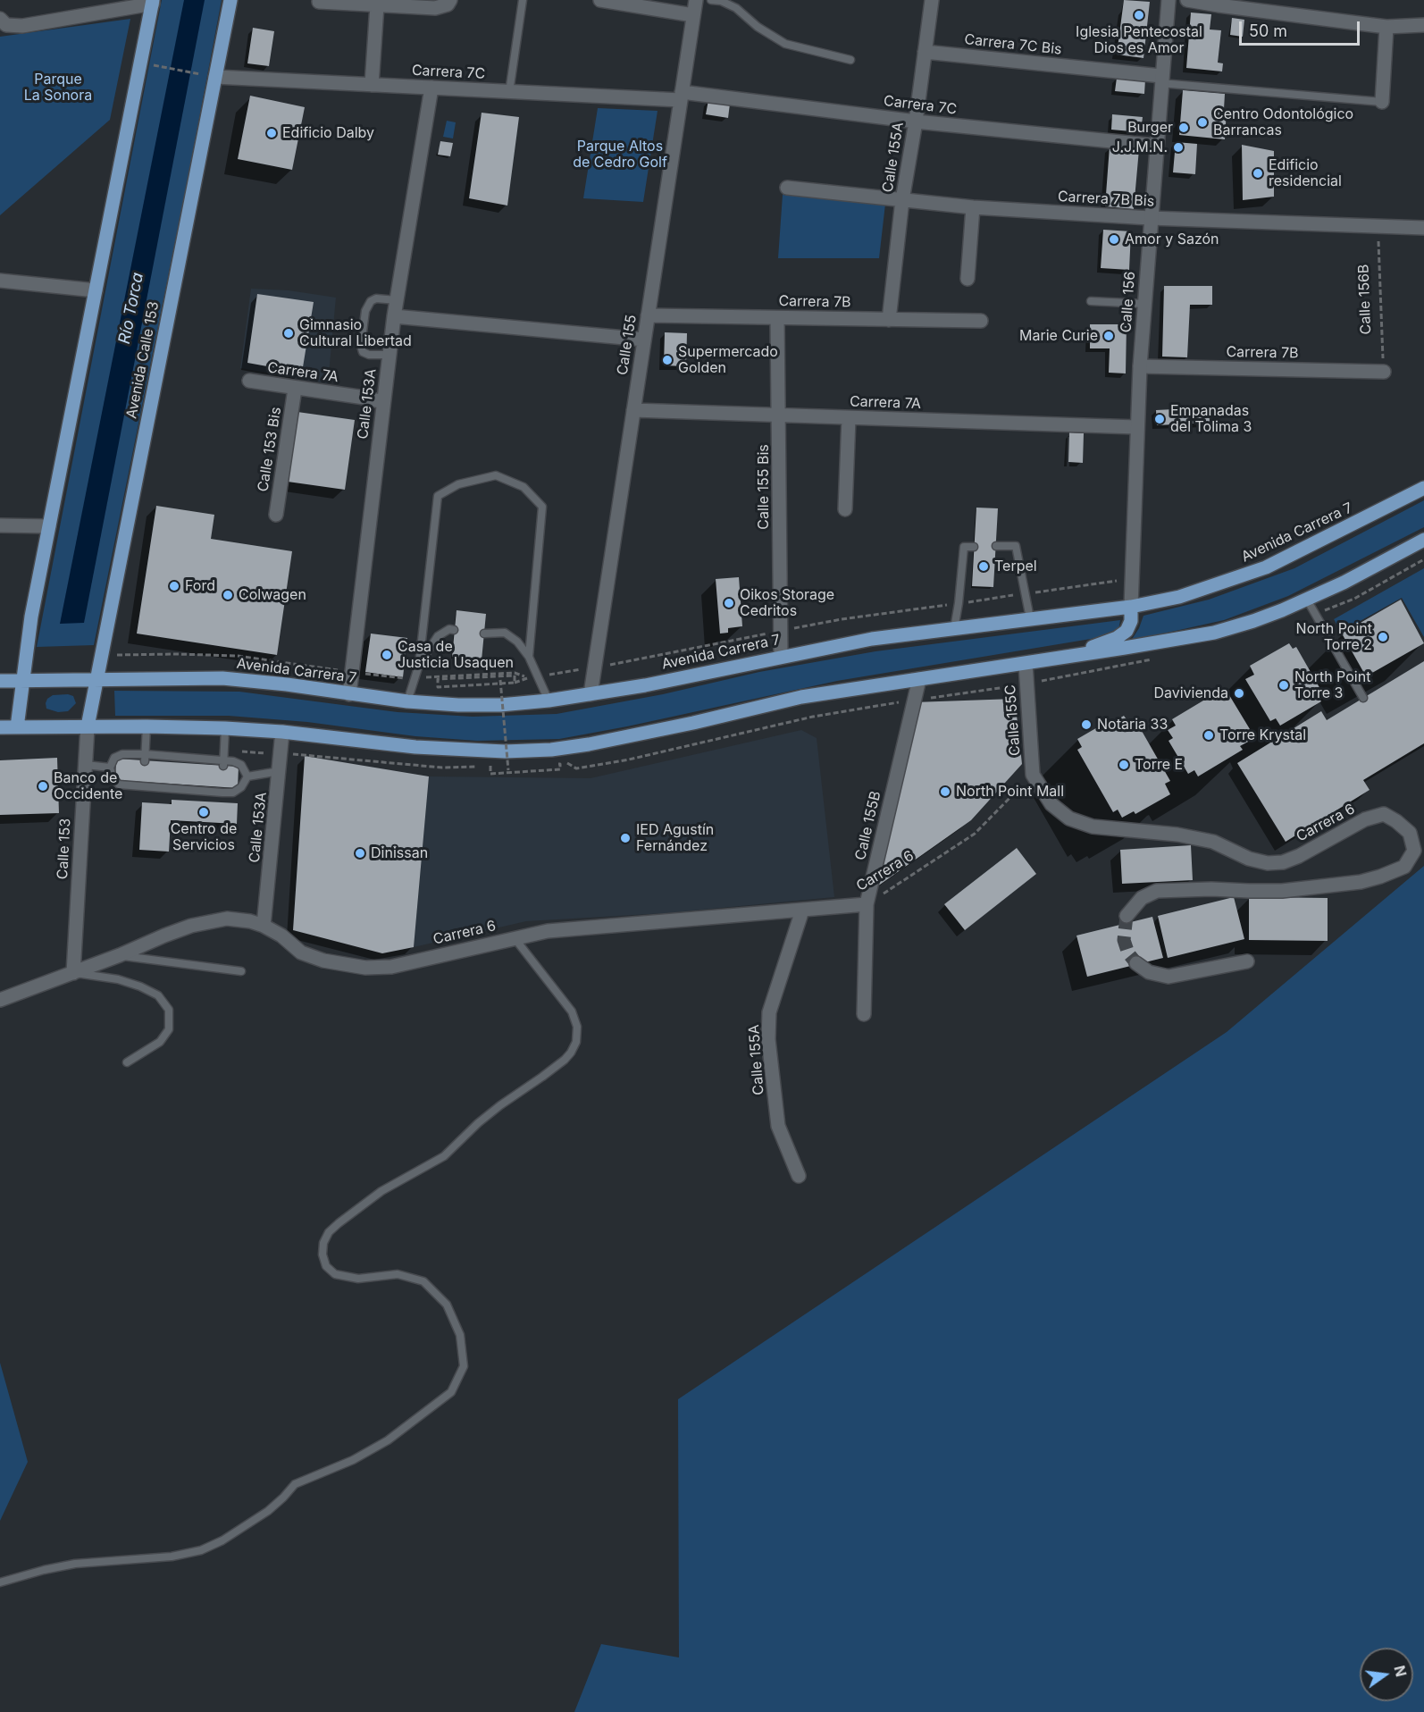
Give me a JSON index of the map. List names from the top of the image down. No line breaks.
{"streets":{"main road":["Avenida Calle 153","Avenida Carrera 7"],"street":["Carrera 7C Bis","Carrera 7C","Calle 155A","Carrera 7B Bis","Carrera 7B","Calle 156","Calle 155","Carrera 7A","Calle 153A","Calle 153 Bis","Calle 155 Bis","Calle 155C","Carrera 6","Calle 155B","Calle 153"],"path":["Calle 156B"]},"crossings":[["Carrera 7C Bis","Calle 155A"],["Carrera 7C Bis","Calle 156"],["Carrera 7C","Calle 155A"],["Carrera 7C","Calle 156"],["Carrera 7C","Calle 155"],["Carrera 7C","Avenida Calle 153"],["Carrera 7C","Calle 153A"],["Calle 155A","Carrera 7B Bis"],["Calle 155A","Carrera 7B"],["Calle 155A","Carrera 6"],["Carrera 7B Bis","Calle 156B"],["Carrera 7B Bis","Calle 156"],["Calle 156B","Carrera 7B"],["Carrera 7B","Calle 156"],["Carrera 7B","Calle 155"],["Carrera 7B","Calle 155 Bis"],["Calle 156","Carrera 7A"],["Calle 156","Avenida Carrera 7"],["Calle 155","Carrera 7A"],["Calle 155","Avenida Carrera 7"],["Avenida Calle 153","Avenida Carrera 7"],["Avenida Calle 153","Calle 153"],["Carrera 7A","Calle 153A"],["Carrera 7A","Calle 153 Bis"],["Carrera 7A","Calle 155 Bis"],["Calle 153A","Avenida Carrera 7"],["Calle 153A","Carrera 6"],["Calle 155 Bis","Avenida Carrera 7"],["Calle 155C","Carrera 6"],["Carrera 6","Calle 155B"],["Carrera 6","Calle 153"]],"water":["Río Torca"],"parks":["Parque La Sonora","Parque Altos de Cedro Golf"],"places":["Iglesia Pentecostal Dios es Amor","Centro Odontológico Barrancas","Burger","Edificio Dalby","J.J.M.N.","Edificio residencial","Amor y Sazón","Gimnasio Cultural Libertad","Marie Curie","Supermercado Golden","Empanadas del Tolima 3","Terpel","Ford","Colwagen","Oikos Storage Cedritos","North Point Torre 2","Casa de Justicia Usaquen","North Point Torre 3","Davivienda","Notaria 33","Torre Krystal","Torre E","Banco de Occidente","North Point Mall","Centro de Servicios","IED Agustín Fernández","Dinissan"],"scale_bar":"50 m","north":"right"}
